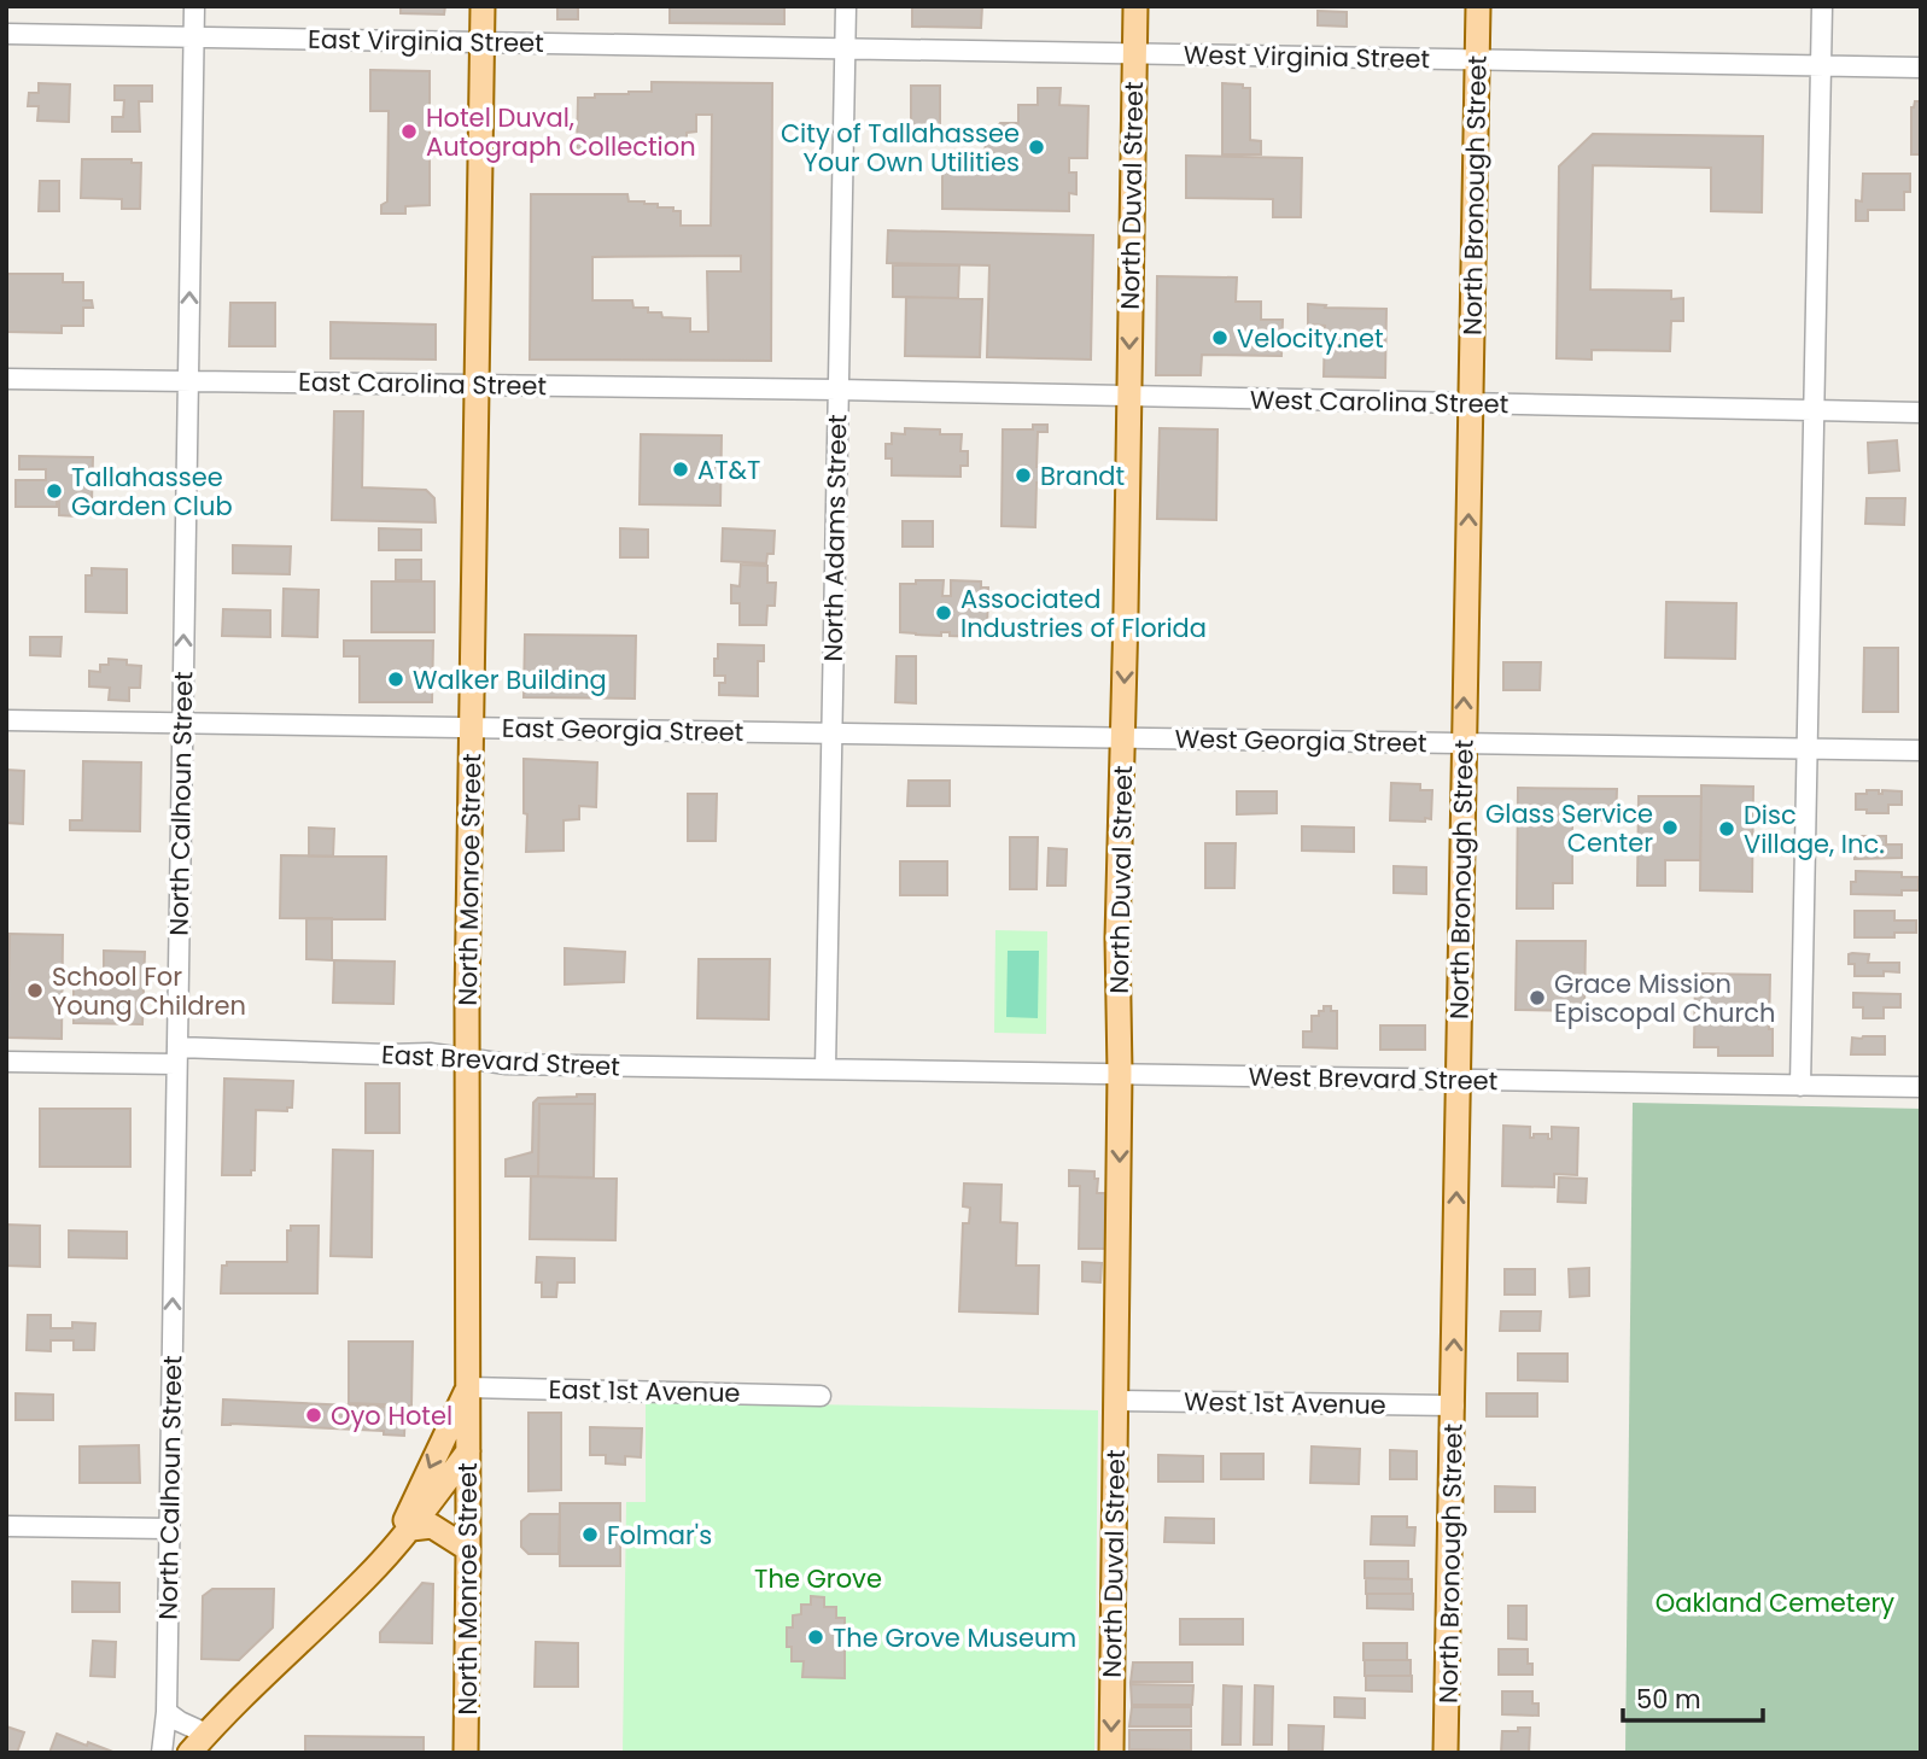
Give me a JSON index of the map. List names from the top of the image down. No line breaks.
{"streets":{"main road":["North Duval Street","North Bronough Street","North Monroe Street"],"street":["East Virginia Street","West Virginia Street","East Carolina Street","West Carolina Street","North Adams Street","East Georgia Street","West Georgia Street","North Calhoun Street","East Brevard Street","West Brevard Street","East 1st Avenue","West 1st Avenue"]},"crossings":[["East Virginia Street","West Virginia Street"],["East Virginia Street","North Adams Street"],["East Virginia Street","North Calhoun Street"],["East Virginia Street","North Monroe Street"],["West Virginia Street","North Duval Street"],["West Virginia Street","North Bronough Street"],["West Virginia Street","North Adams Street"],["North Duval Street","West Carolina Street"],["North Duval Street","West Georgia Street"],["North Duval Street","West Brevard Street"],["North Duval Street","West 1st Avenue"],["North Bronough Street","West Carolina Street"],["North Bronough Street","West Georgia Street"],["North Bronough Street","West Brevard Street"],["North Bronough Street","West 1st Avenue"],["East Carolina Street","West Carolina Street"],["East Carolina Street","North Adams Street"],["East Carolina Street","North Calhoun Street"],["East Carolina Street","North Monroe Street"],["West Carolina Street","North Adams Street"],["North Adams Street","East Georgia Street"],["North Adams Street","West Georgia Street"],["North Adams Street","East Brevard Street"],["North Adams Street","West Brevard Street"],["East Georgia Street","West Georgia Street"],["East Georgia Street","North Calhoun Street"],["East Georgia Street","North Monroe Street"],["North Calhoun Street","East Brevard Street"],["North Monroe Street","East Brevard Street"],["North Monroe Street","East 1st Avenue"],["East Brevard Street","West Brevard Street"]],"one_way":["North Duval Street","North Bronough Street","North Calhoun Street"],"parks":["The Grove","Oakland Cemetery"],"places":["Hotel Duval, Autograph Collection","City of Tallahassee Your Own Utilities","Velocity.net","AT&T","Brandt","Tallahassee Garden Club","Associated Industries of Florida","Walker Building","Glass Service Center","Disc Village, Inc.","School For Young Children","Grace Mission Episcopal Church","Oyo Hotel","Folmar's","The Grove Museum"],"scale_bar":"50 m"}
